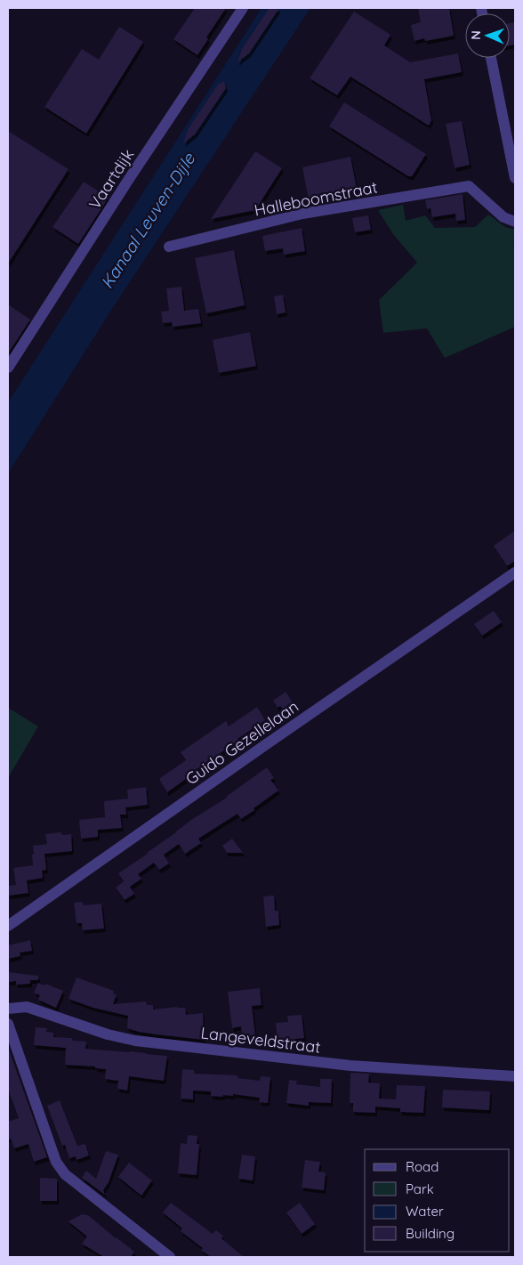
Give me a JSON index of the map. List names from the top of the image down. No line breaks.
{"streets":{"street":["Vaartdijk","Halleboomstraat","Guido Gezellelaan","Langeveldstraat"]},"water":["Kanaal Leuven-Dijle"],"legend":["Road","Park","Water","Building"],"north":"left"}
